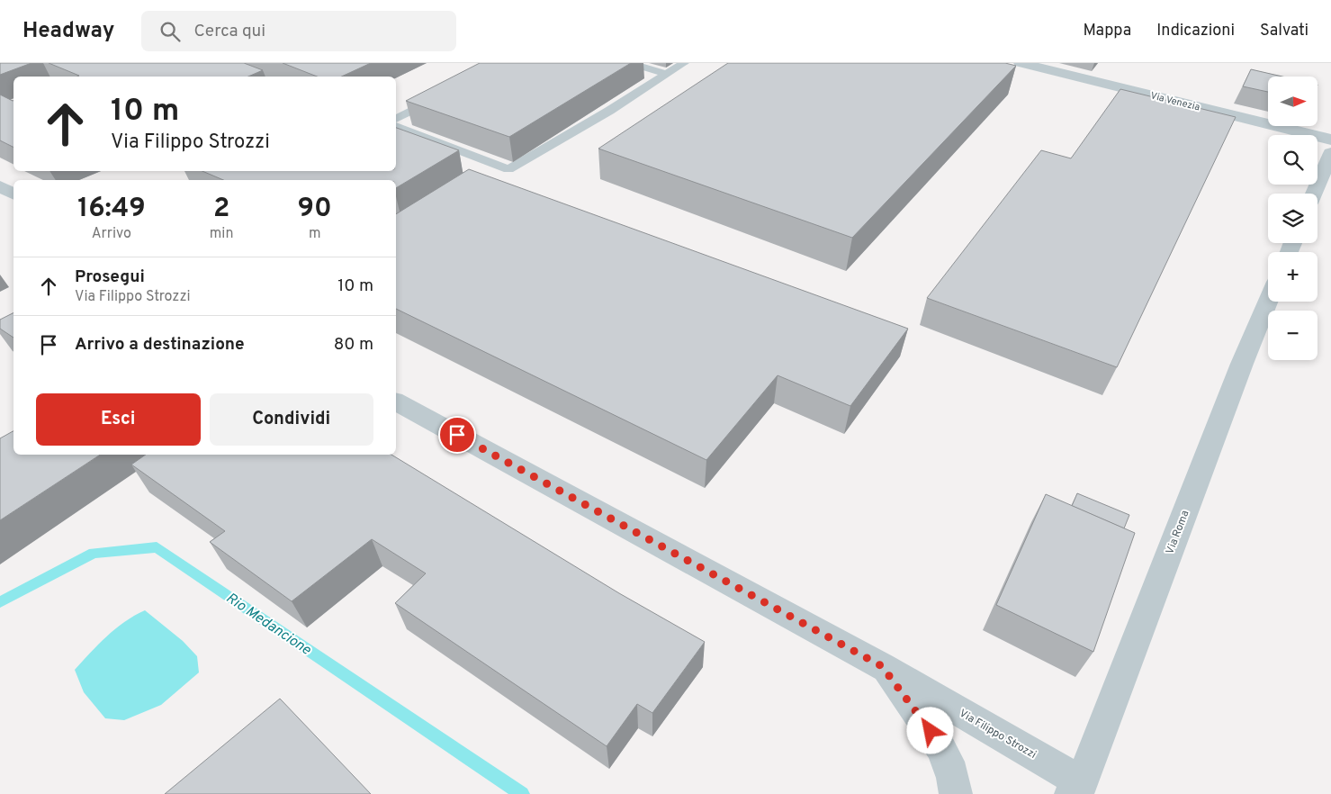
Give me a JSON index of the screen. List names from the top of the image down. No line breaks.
{"streets":{"street":["Via Venezia","Via Roma","Via Filippo Strozzi"]},"crossings":[["Via Roma","Via Filippo Strozzi"]],"water":["Rio Medancione"],"north":"right","page":{"header":"Headway","search":"Cerca qui","nav":["Mappa","Indicazioni","Salvati"],"map_buttons":["+","−"],"turn":["10 m","Via Filippo Strozzi"],"eta":["16:49","Arrivo","2","min","90","m"],"list":[{"name":"Prosegui","note":"Via Filippo Strozzi","value":"10 m"},{"name":"Arrivo a destinazione","value":"80 m"}],"buttons":["Esci","Condividi"]}}
